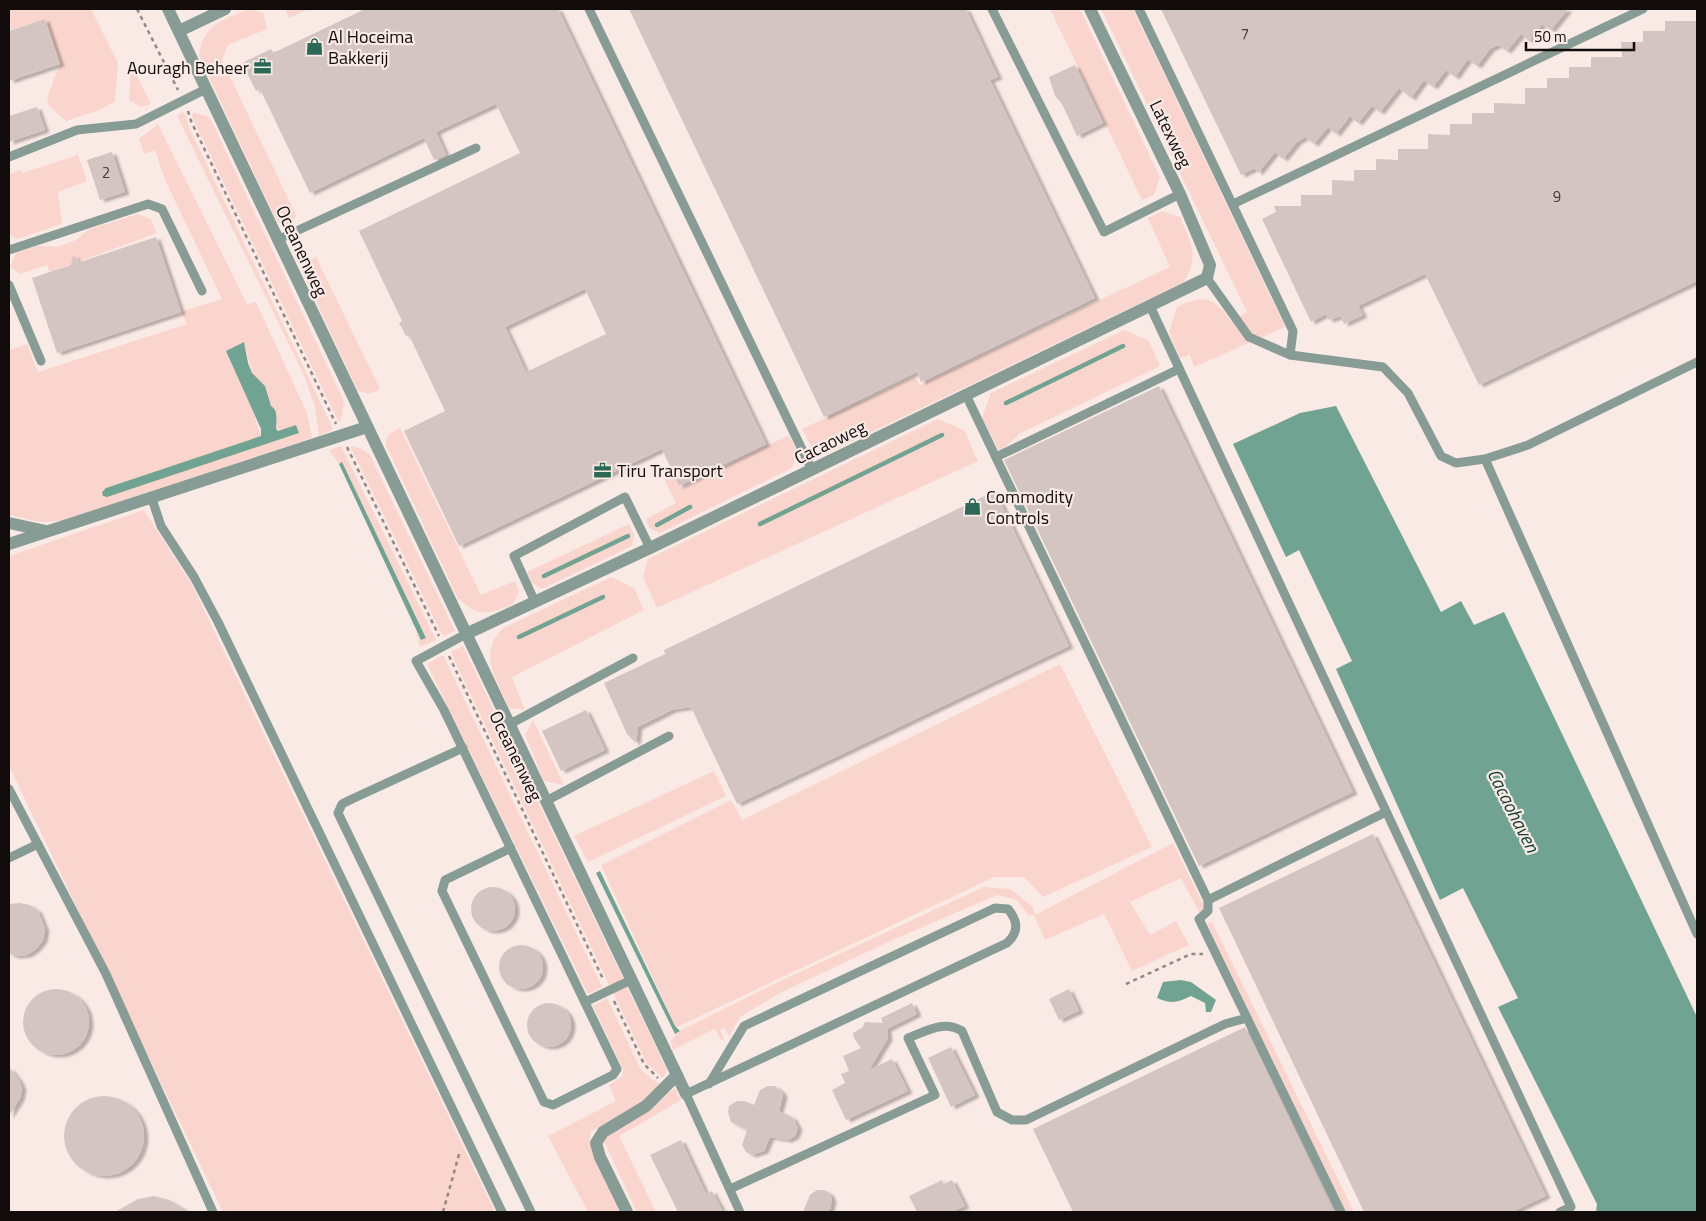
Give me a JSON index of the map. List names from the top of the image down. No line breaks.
{"streets":{"street":["Latexweg","Oceanenweg","Cacaoweg"]},"crossings":[["Latexweg","Cacaoweg"],["Oceanenweg","Cacaoweg"]],"water":["Cacaohaven"],"places":{"shop":["Al Hoceima Bakkerij","Commodity Controls"],"office":["Aouragh Beheer","Tiru Transport"]},"house_numbers":["7","2","9"],"scale_bar":"50 m"}
